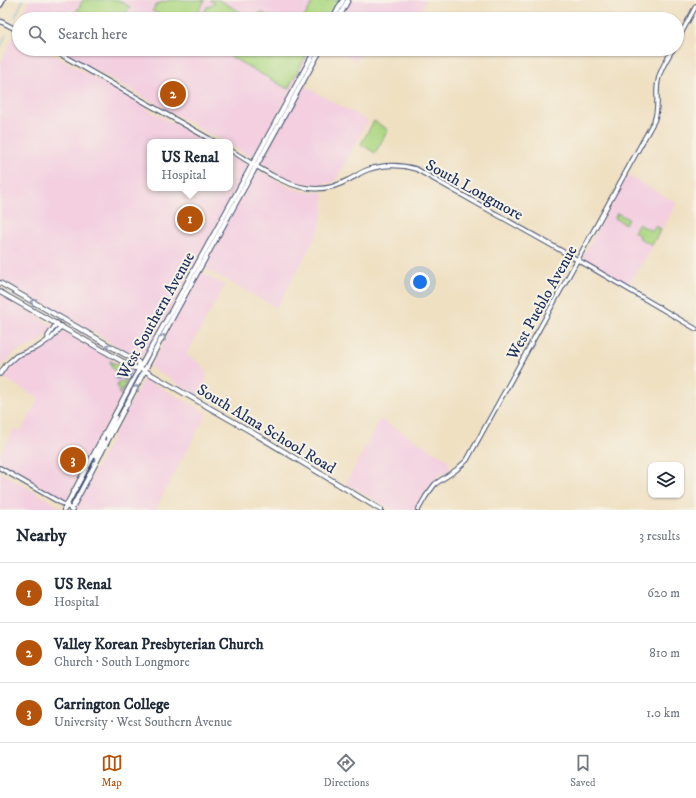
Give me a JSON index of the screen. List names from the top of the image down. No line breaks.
{"streets":{"main road":["West Southern Avenue","South Alma School Road"],"street":["South Longmore","West Pueblo Avenue"]},"crossings":[["South Longmore","West Pueblo Avenue"],["South Longmore","West Southern Avenue"],["West Southern Avenue","South Alma School Road"]],"page":{"search":"Search here","pins":["2","1","3"],"popup":["US Renal","Hospital"],"heading":["Nearby","3 results"],"list":[{"mark":"1","name":"US Renal","note":"Hospital","value":"620 m"},{"mark":"2","name":"Valley Korean Presbyterian Church","note":"Church · South Longmore","value":"810 m"},{"mark":"3","name":"Carrington College","note":"University · West Southern Avenue","value":"1.0 km"}],"nav":["Map","Directions","Saved"]}}
